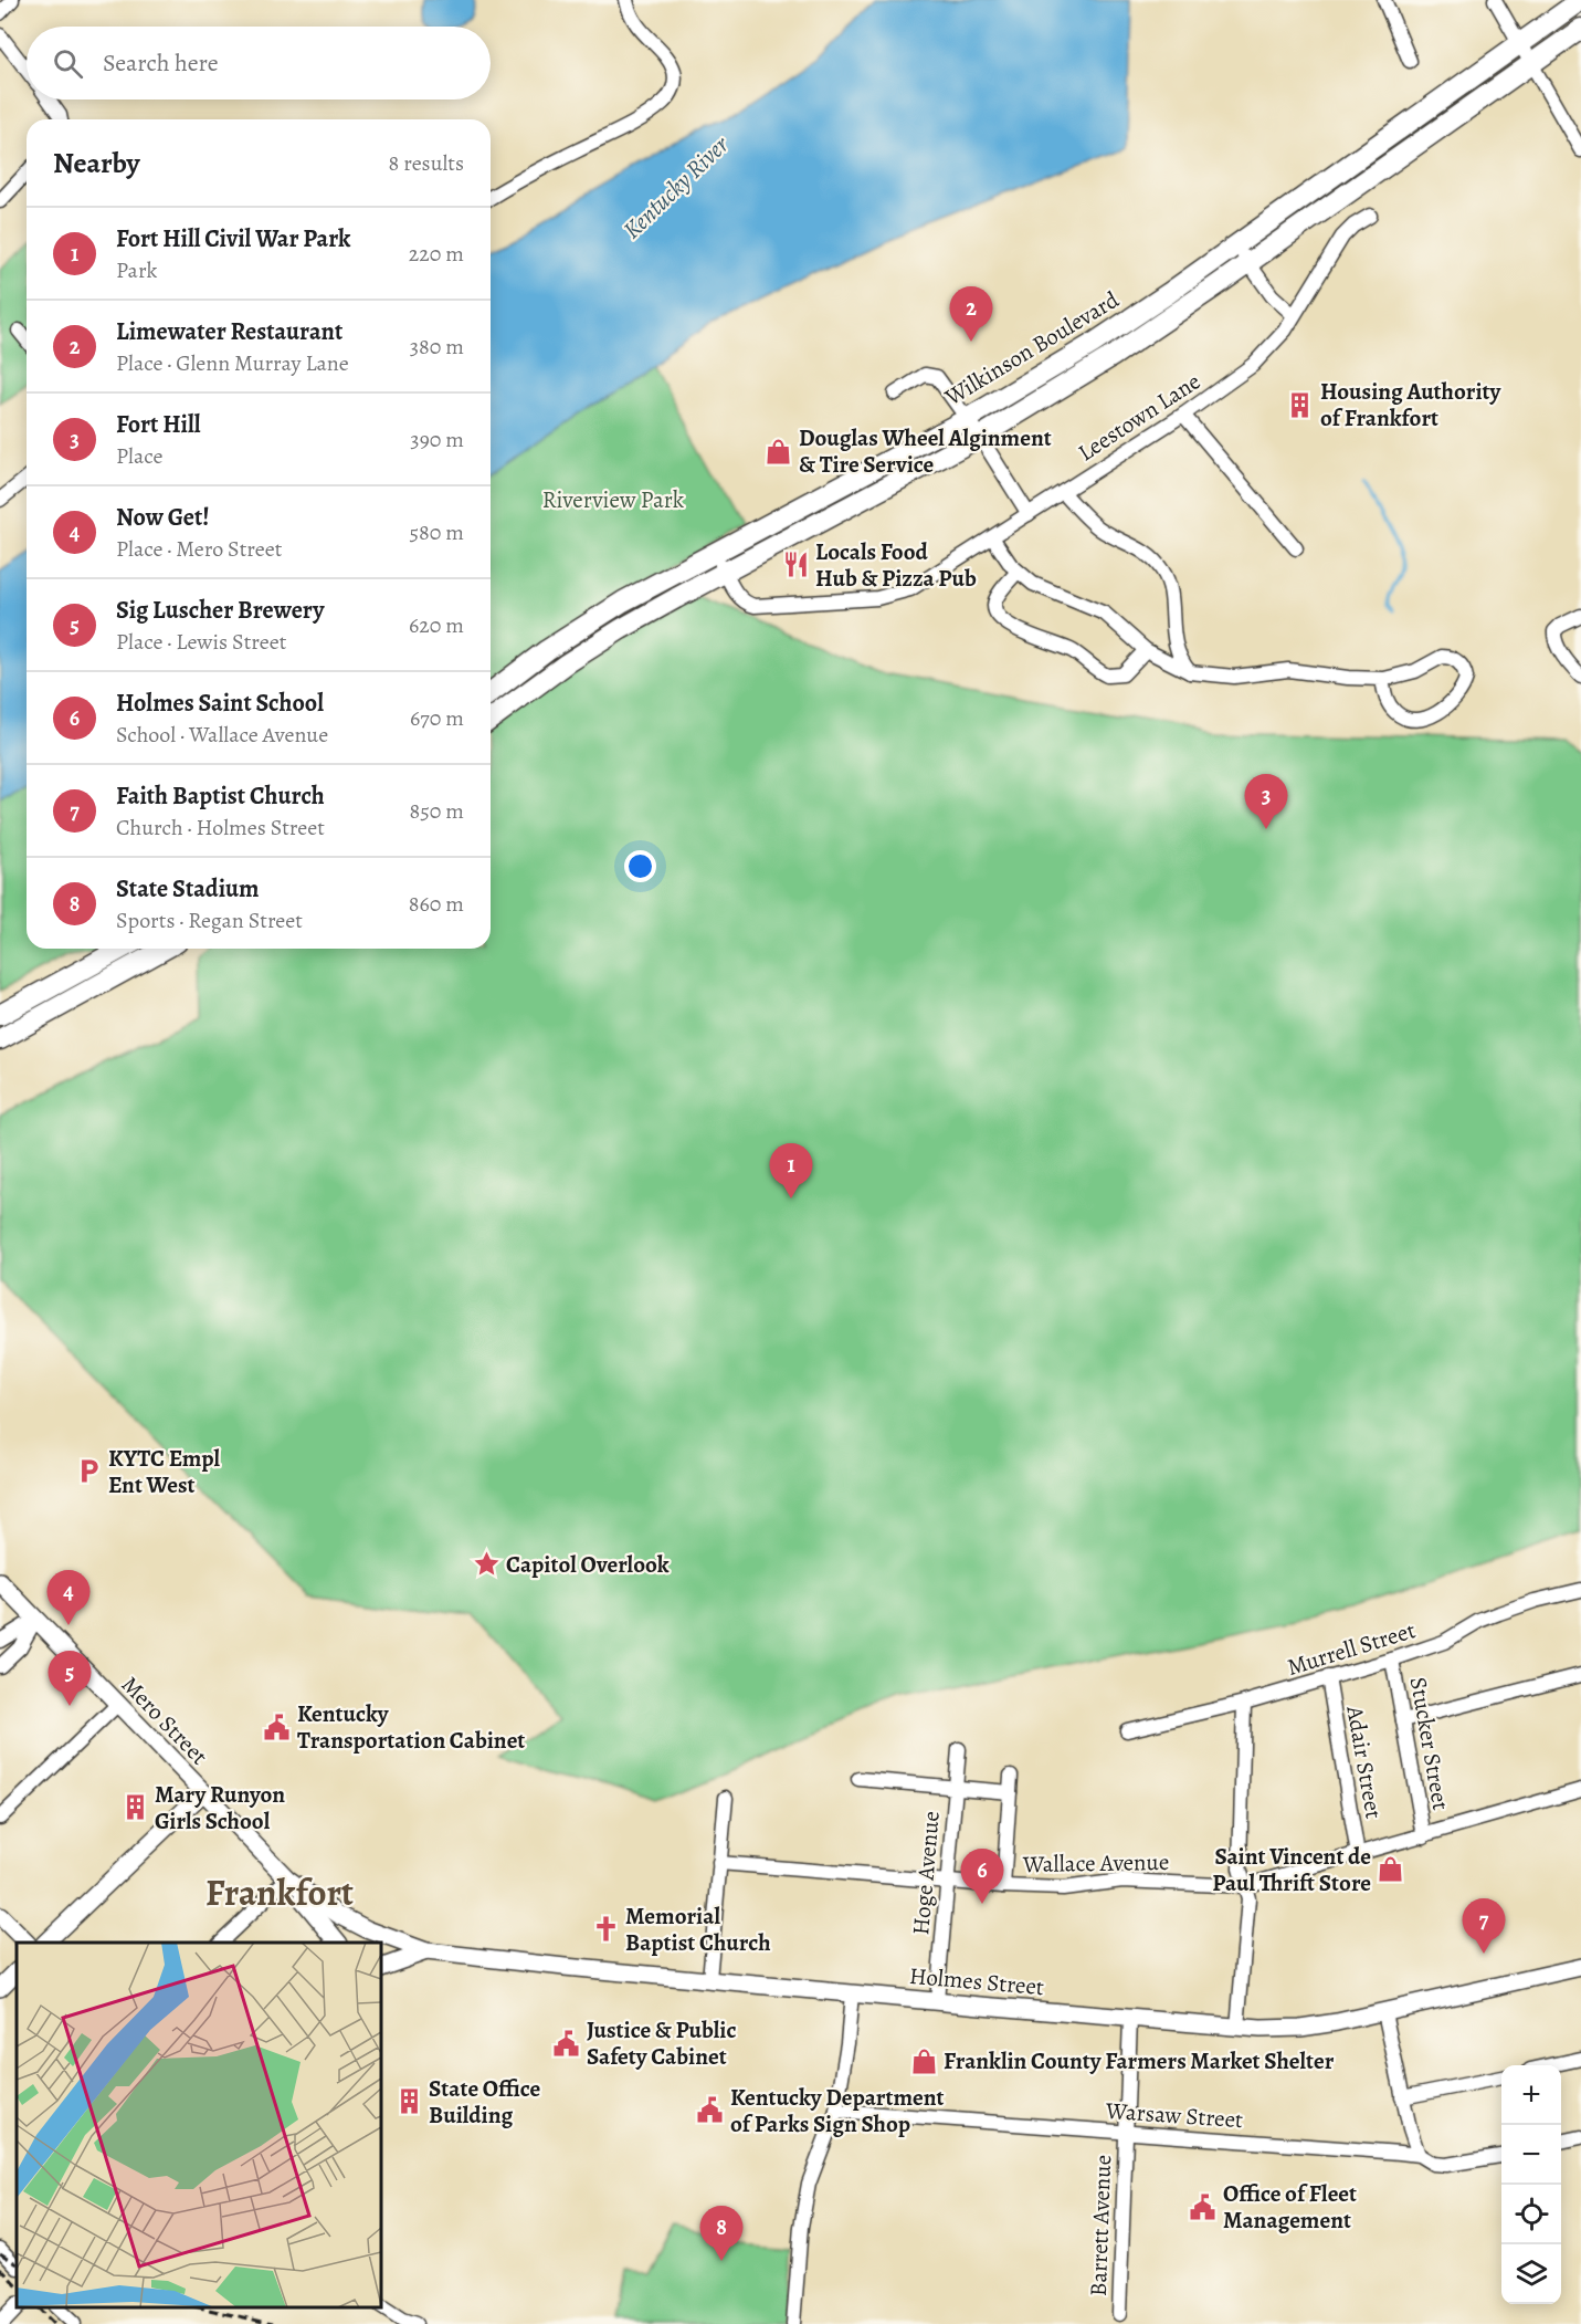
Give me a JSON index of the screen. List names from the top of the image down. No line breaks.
{"streets":{"highway":["Wilkinson Boulevard"],"main road":["Mero Street","Holmes Street"],"street":["Leestown Lane","Murrell Street","Stucker Street","Adair Street","Wallace Avenue","Hoge Avenue","Warsaw Street","Barrett Avenue"]},"crossings":[["Wilkinson Boulevard","Leestown Lane"],["Murrell Street","Stucker Street"],["Murrell Street","Adair Street"],["Mero Street","Holmes Street"],["Stucker Street","Wallace Avenue"],["Adair Street","Wallace Avenue"],["Wallace Avenue","Hoge Avenue"],["Hoge Avenue","Holmes Street"],["Holmes Street","Barrett Avenue"],["Warsaw Street","Barrett Avenue"]],"districts":["Frankfort"],"water":["Kentucky River"],"parks":["Riverview Park"],"places":{"building":["Housing Authority of Frankfort","Mary Runyon Girls School","State Office Building"],"shop":["Douglas Wheel Alginment & Tire Service","Saint Vincent de Paul Thrift Store","Franklin County Farmers Market Shelter"],"restaurant":["Locals Food Hub & Pizza Pub"],"parking":["KYTC Empl Ent West"],"place":["Capitol Overlook"],"public building":["Kentucky Transportation Cabinet","Justice & Public Safety Cabinet","Kentucky Department of Parks Sign Shop","Office of Fleet Management"],"church":["Memorial Baptist Church"]},"page":{"search":"Search here","heading":["Nearby","8 results"],"list":[{"mark":"1","name":"Fort Hill Civil War Park","note":"Park","value":"220 m"},{"mark":"2","name":"Limewater Restaurant","note":"Place · Glenn Murray Lane","value":"380 m"},{"mark":"3","name":"Fort Hill","note":"Place","value":"390 m"},{"mark":"4","name":"Now Get!","note":"Place · Mero Street","value":"580 m"},{"mark":"5","name":"Sig Luscher Brewery","note":"Place · Lewis Street","value":"620 m"},{"mark":"6","name":"Holmes Saint School","note":"School · Wallace Avenue","value":"670 m"},{"mark":"7","name":"Faith Baptist Church","note":"Church · Holmes Street","value":"850 m"},{"mark":"8","name":"State Stadium","note":"Sports · Regan Street","value":"860 m"}],"pins":["2","3","1","4","5","6","7","8"],"map_buttons":["+","−"]}}
